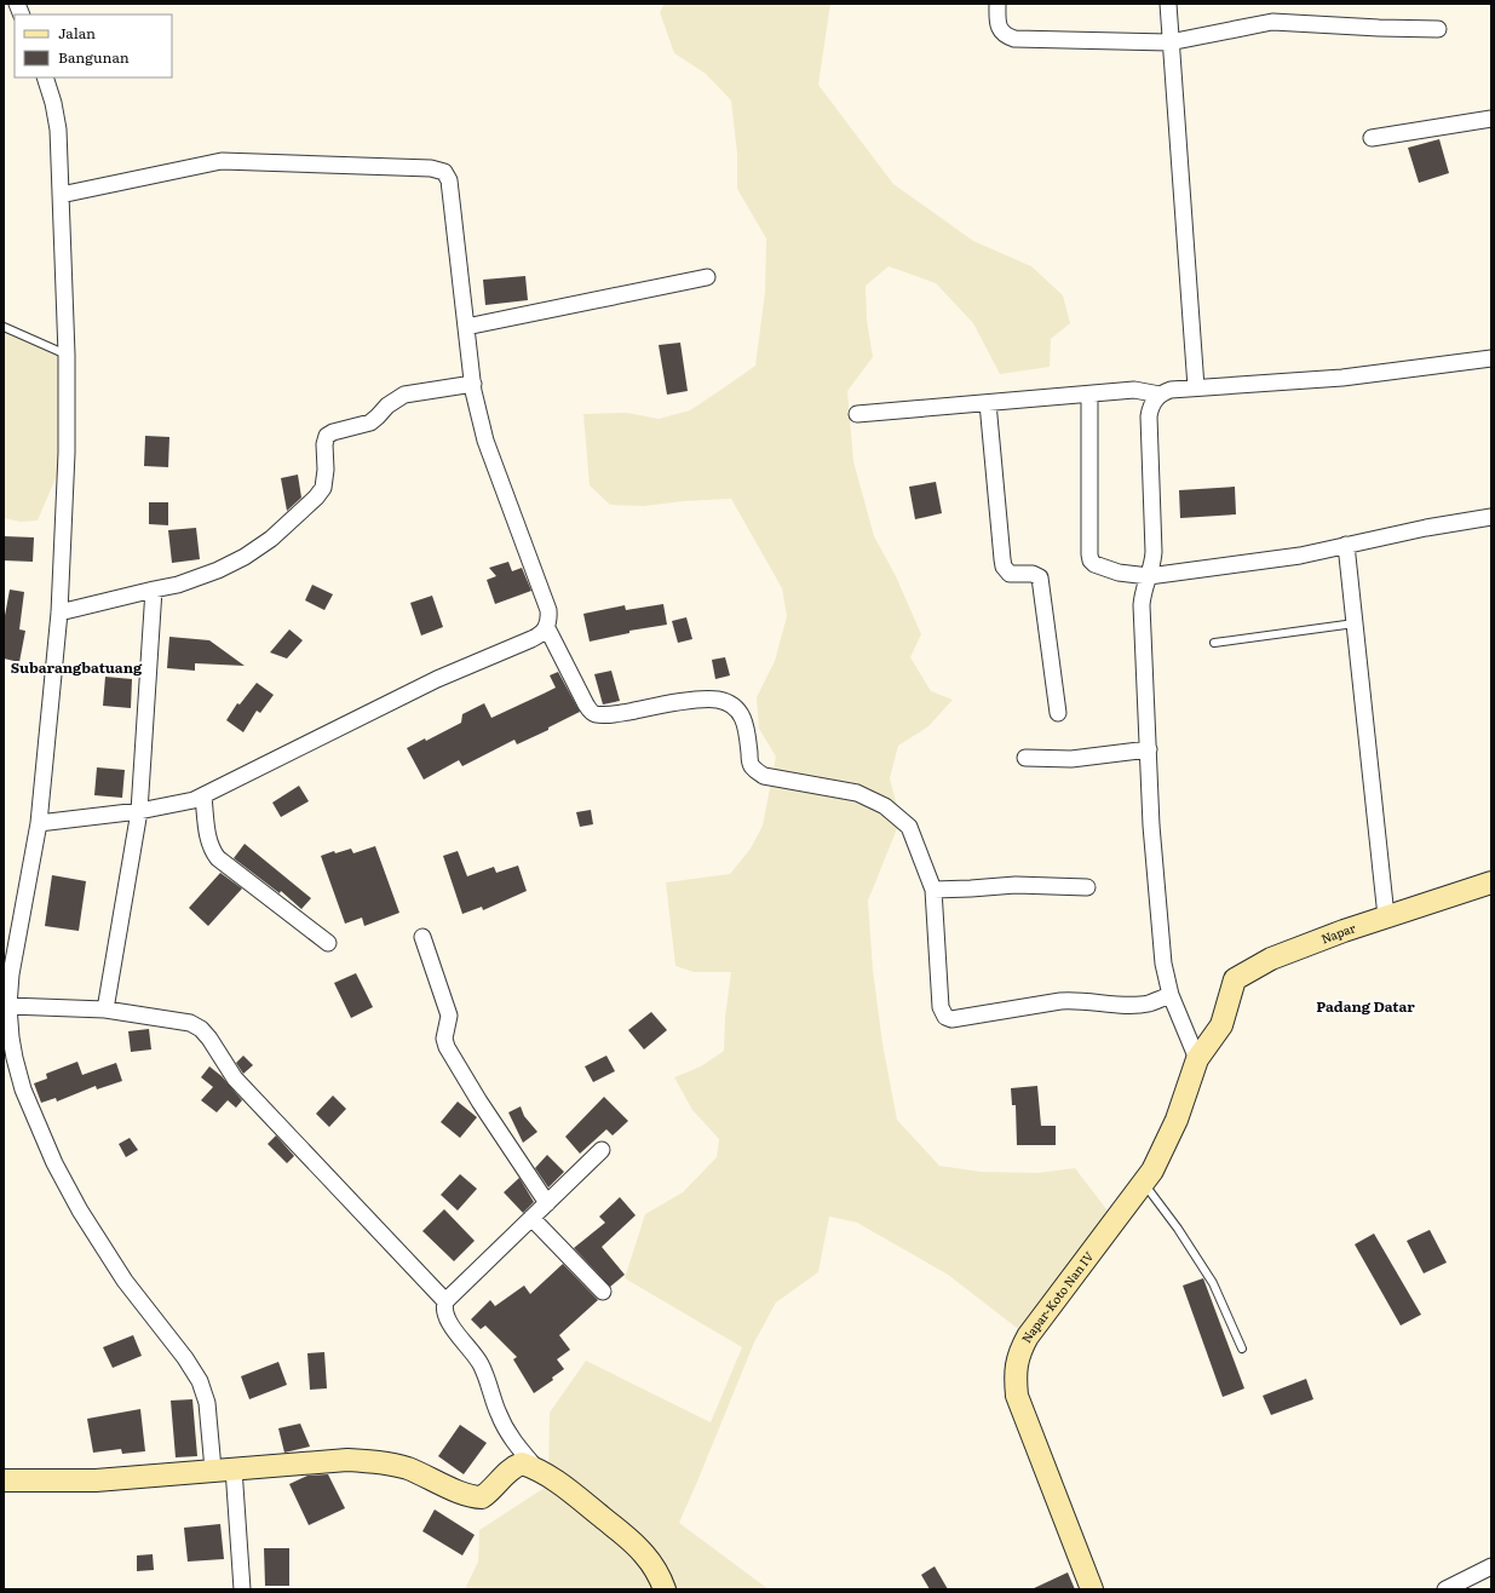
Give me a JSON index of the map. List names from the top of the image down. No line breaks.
{"streets":{"street":["Napar","Napar-Koto Nan IV"]},"crossings":[["Napar","Napar-Koto Nan IV"]],"districts":["Subarangbatuang","Padang Datar"],"legend":["Jalan","Bangunan"]}
